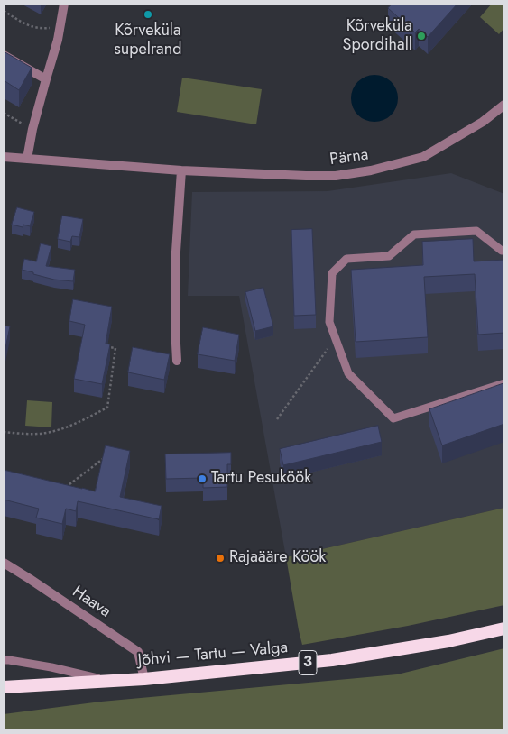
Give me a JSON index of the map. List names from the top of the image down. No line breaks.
{"streets":{"highway":["Jõhvi — Tartu — Valga","3"],"street":["Pärna","Haava"]},"crossings":[["Haava","Jõhvi — Tartu — Valga"]],"places":["Kõrveküla supelrand","Kõrveküla Spordihall","Tartu Pesuköök","Rajaääre Köök"]}
